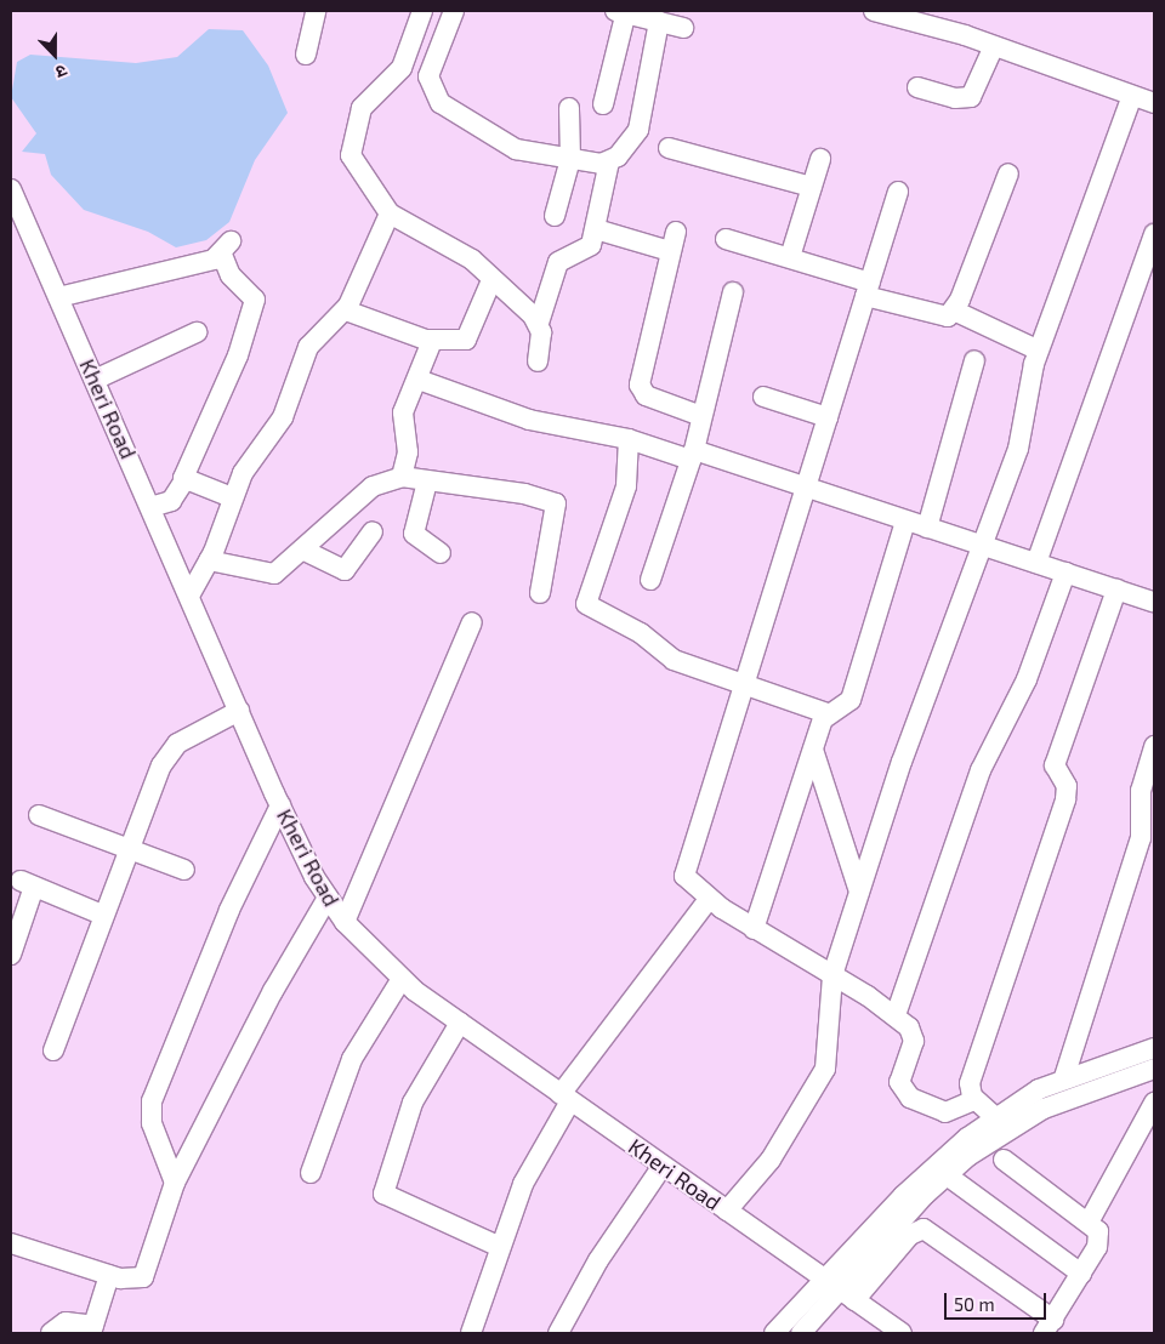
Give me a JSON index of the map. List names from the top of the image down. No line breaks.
{"streets":{"street":["Kheri Road"]},"scale_bar":"50 m","north":"bottom"}
